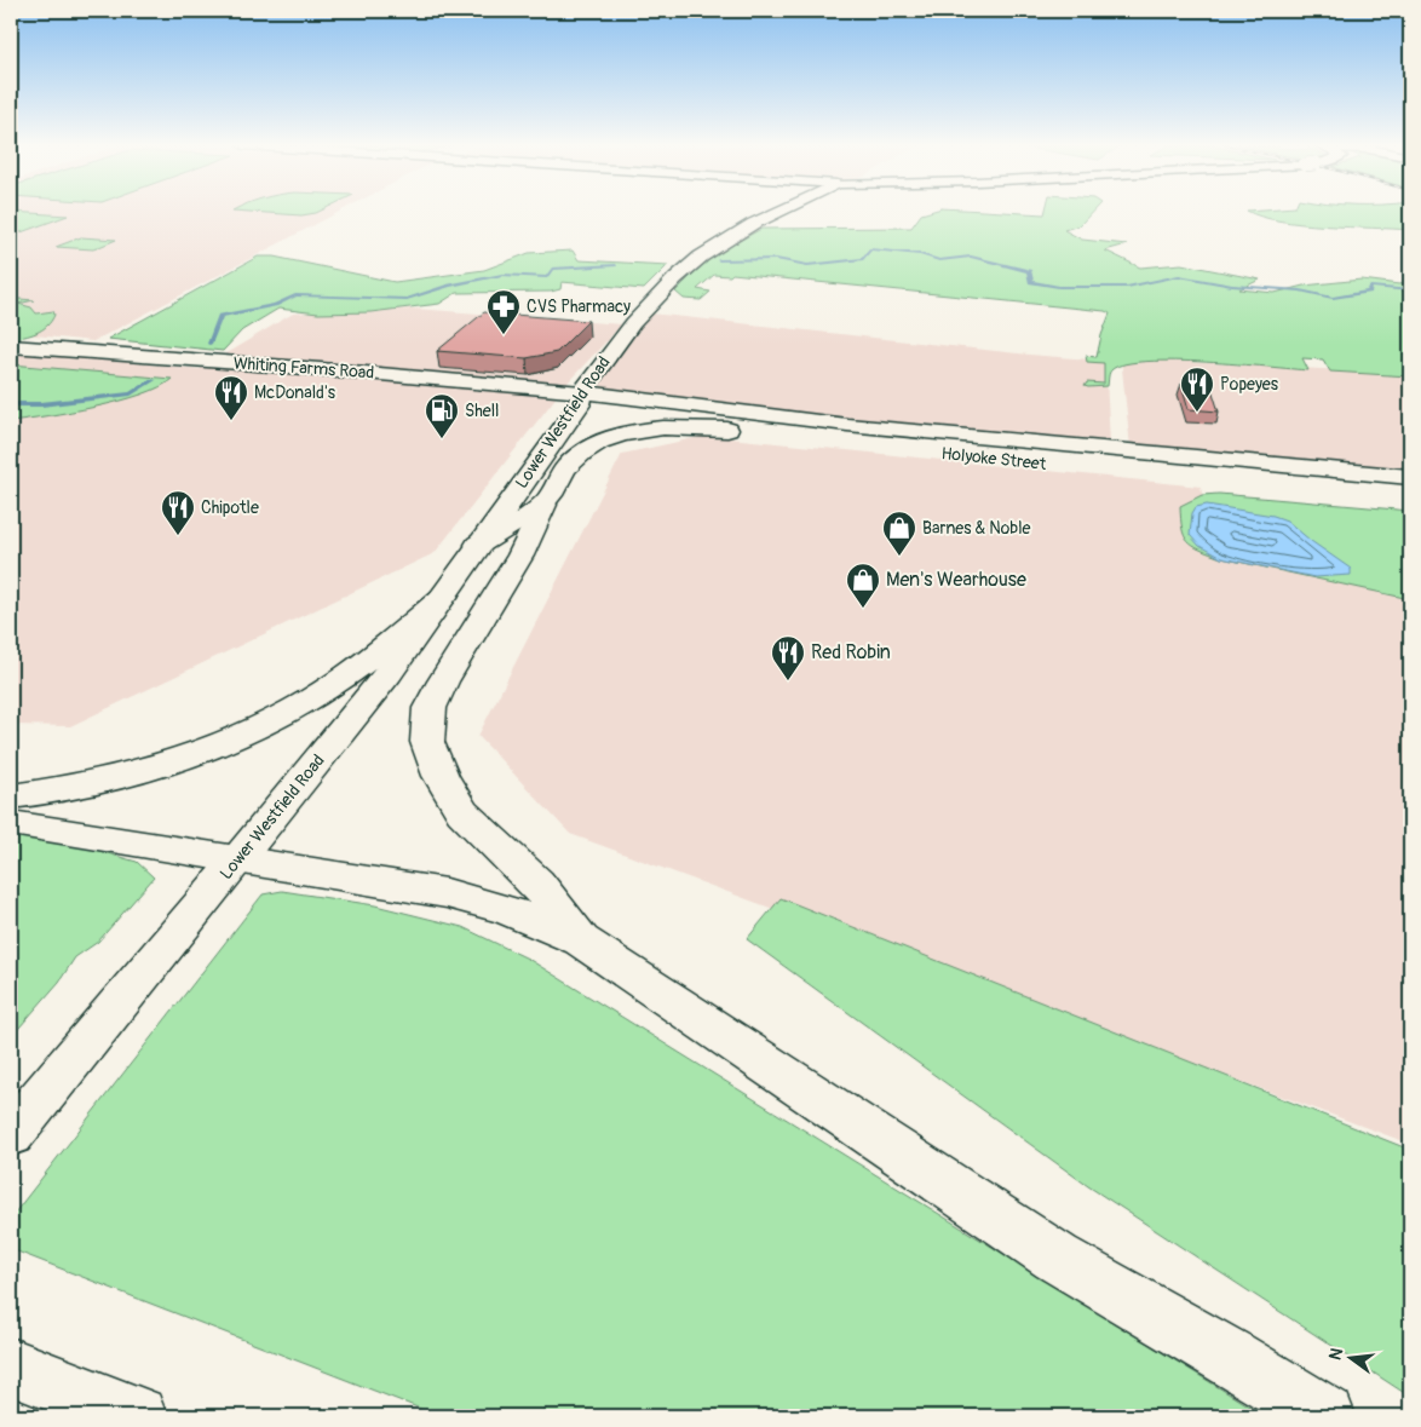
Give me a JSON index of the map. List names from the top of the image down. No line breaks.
{"streets":{"main road":["Whiting Farms Road","Lower Westfield Road","Holyoke Street"]},"crossings":[["Whiting Farms Road","Lower Westfield Road"],["Whiting Farms Road","Holyoke Street"],["Lower Westfield Road","Holyoke Street"]],"places":{"pharmacy":["CVS Pharmacy"],"restaurant":["Popeyes","McDonald's","Chipotle","Red Robin"],"fuel station":["Shell"],"shop":["Barnes & Noble","Men's Wearhouse"]},"north":"left"}
